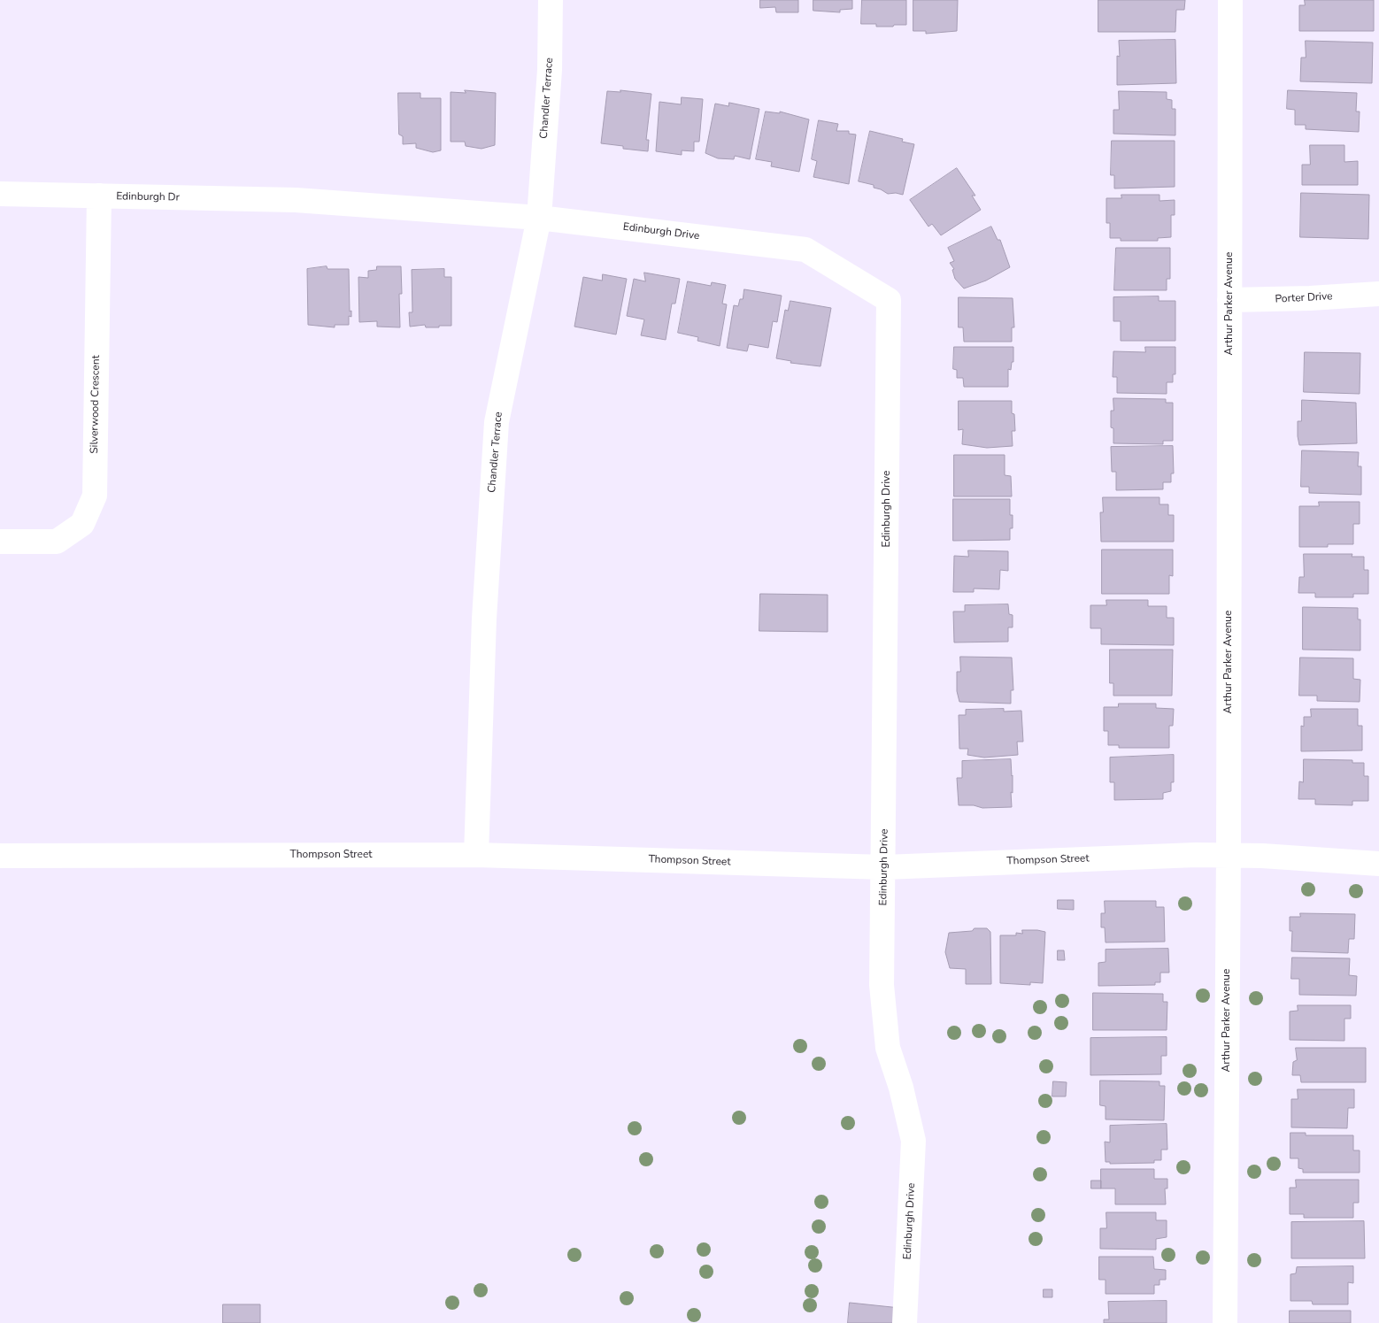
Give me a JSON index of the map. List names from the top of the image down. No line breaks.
{"streets":{"street":["Chandler Terrace","Edinburgh Dr","Edinburgh Drive","Porter Drive","Arthur Parker Avenue","Silverwood Crescent","Thompson Street"]},"crossings":[["Chandler Terrace","Edinburgh Drive"],["Chandler Terrace","Thompson Street"],["Edinburgh Dr","Edinburgh Drive"],["Edinburgh Dr","Silverwood Crescent"],["Edinburgh Drive","Thompson Street"],["Porter Drive","Arthur Parker Avenue"],["Arthur Parker Avenue","Thompson Street"]]}
